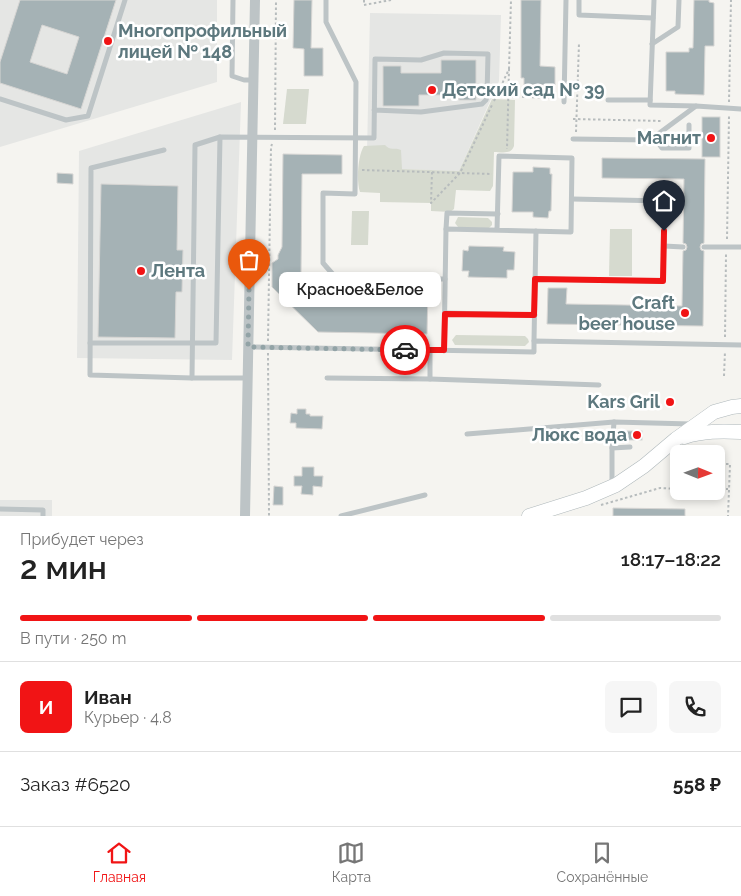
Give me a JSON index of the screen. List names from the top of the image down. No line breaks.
{"places":["Многопрофильный лицей № 148","Детский сад № 39","Магнит","Лента","Красное&Белое","Craft beer house","Kars Gril","Люкс вода"],"north":"right","page":{"bubble":"Красное&Белое","heading":["2 мин","Прибудет через","18:17–18:22"],"panel":["Иван","Курьер · 4.8","Заказ #6520","558 ₽"],"bar":"В пути · 250 m","round":"И","tabs":["Главная","Карта","Сохранённые"]}}
